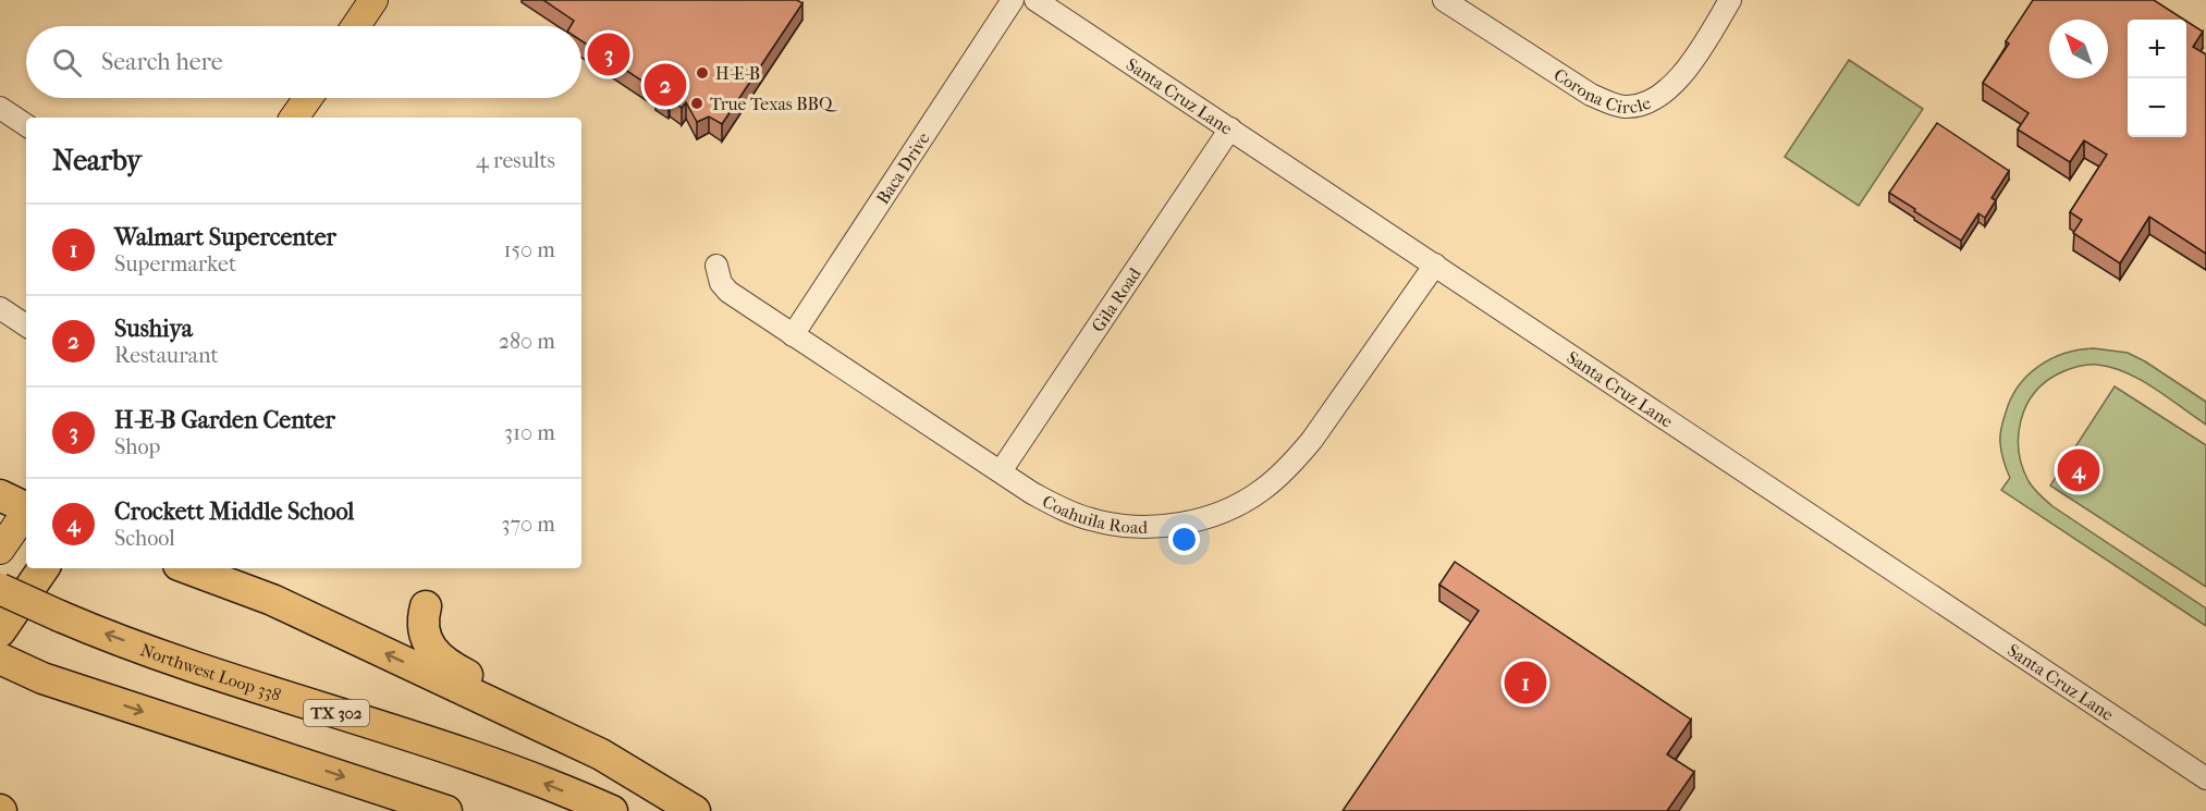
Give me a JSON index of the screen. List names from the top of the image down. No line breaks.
{"streets":{"highway":["Northwest Loop 338","TX 302"],"street":["Corona Circle","Santa Cruz Lane","Baca Drive","Gila Road","Coahuila Road"]},"crossings":[["Santa Cruz Lane","Gila Road"],["Santa Cruz Lane","Coahuila Road"],["Baca Drive","Coahuila Road"],["Gila Road","Coahuila Road"]],"places":["H-E-B","True Texas BBQ"],"north":"top left","page":{"map_buttons":["+","−"],"search":"Search here","pins":["3","2","4","1"],"heading":["Nearby","4 results"],"list":[{"mark":"1","name":"Walmart Supercenter","note":"Supermarket","value":"150 m"},{"mark":"2","name":"Sushiya","note":"Restaurant","value":"280 m"},{"mark":"3","name":"H-E-B Garden Center","note":"Shop","value":"310 m"},{"mark":"4","name":"Crockett Middle School","note":"School","value":"370 m"}]}}
